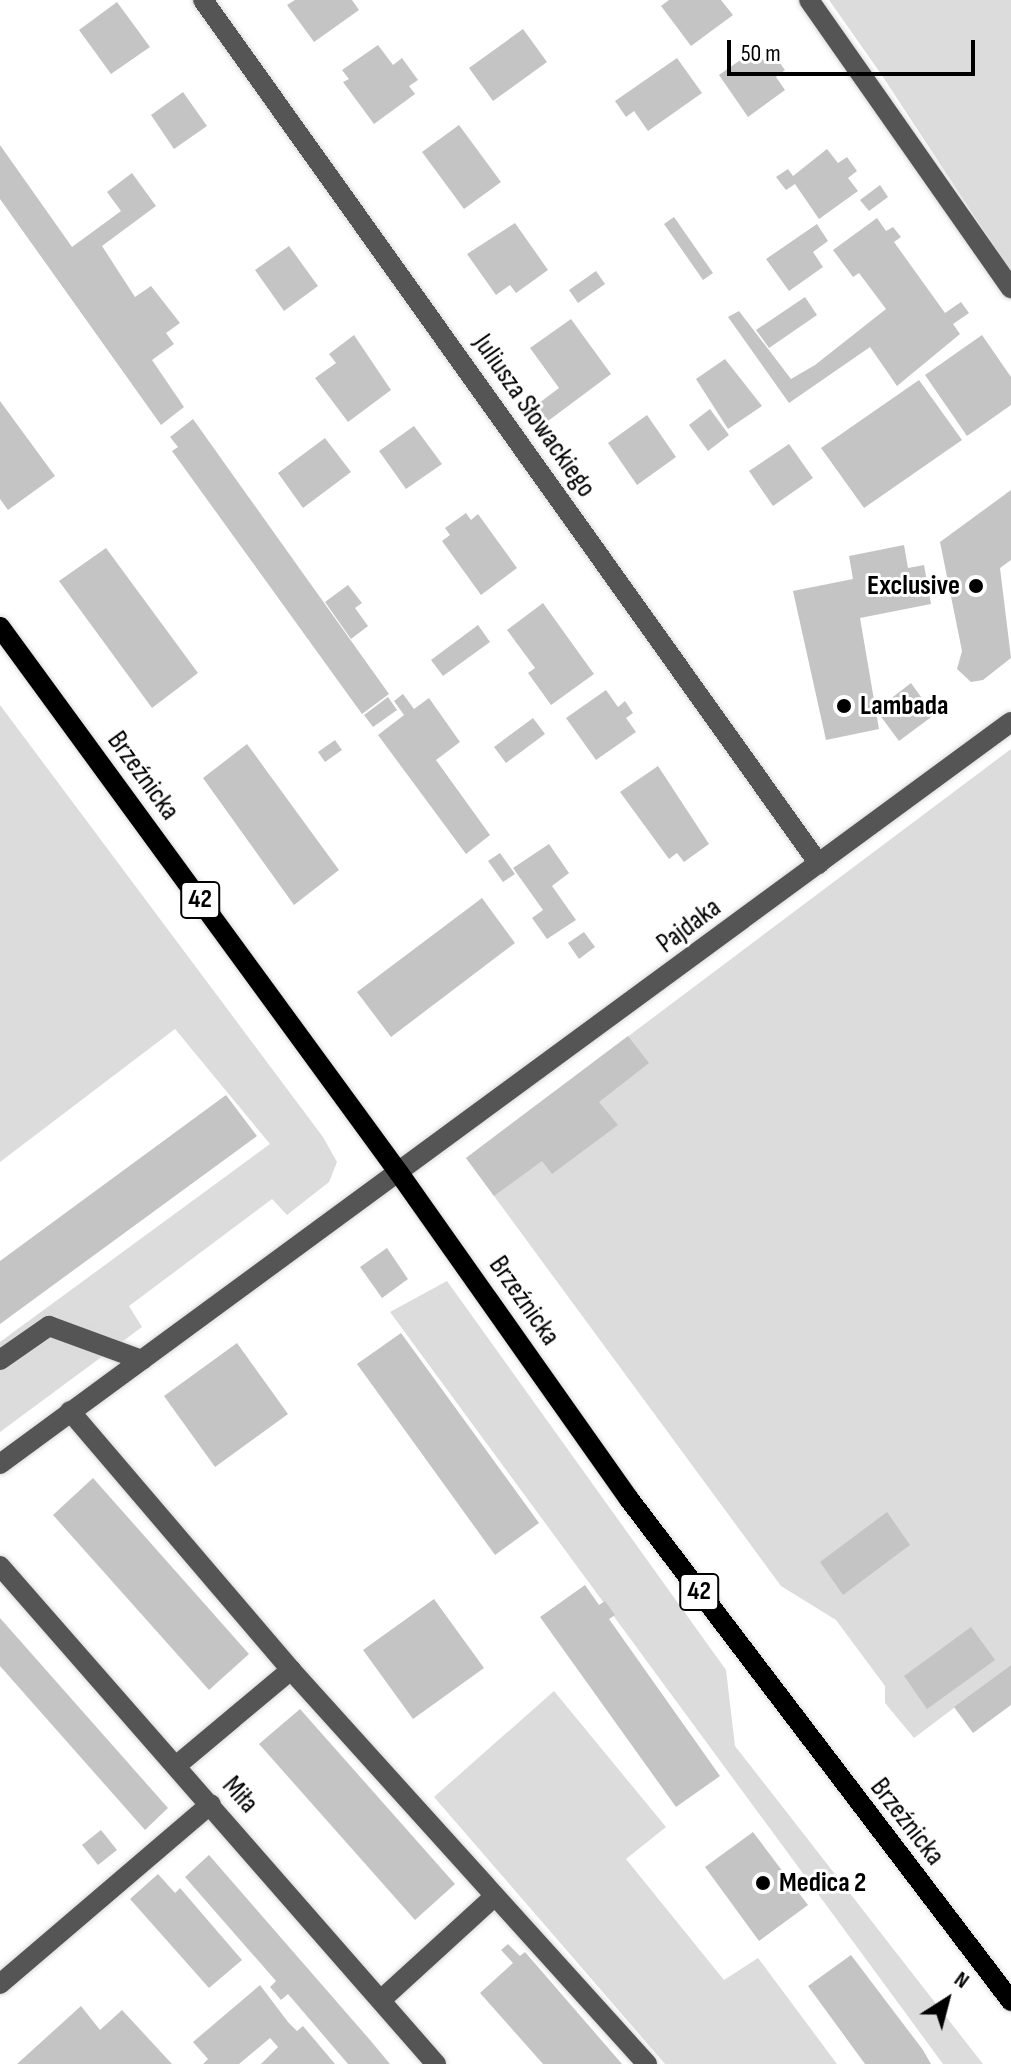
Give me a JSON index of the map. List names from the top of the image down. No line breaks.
{"streets":{"main road":["Brzeźnicka","42"],"street":["Juliusza Słowackiego","Pajdaka","Miła"]},"crossings":[["Juliusza Słowackiego","Pajdaka"],["Brzeźnicka","Pajdaka"]],"places":["Exclusive","Lambada","Medica 2"],"scale_bar":"50 m","north":"top right"}
